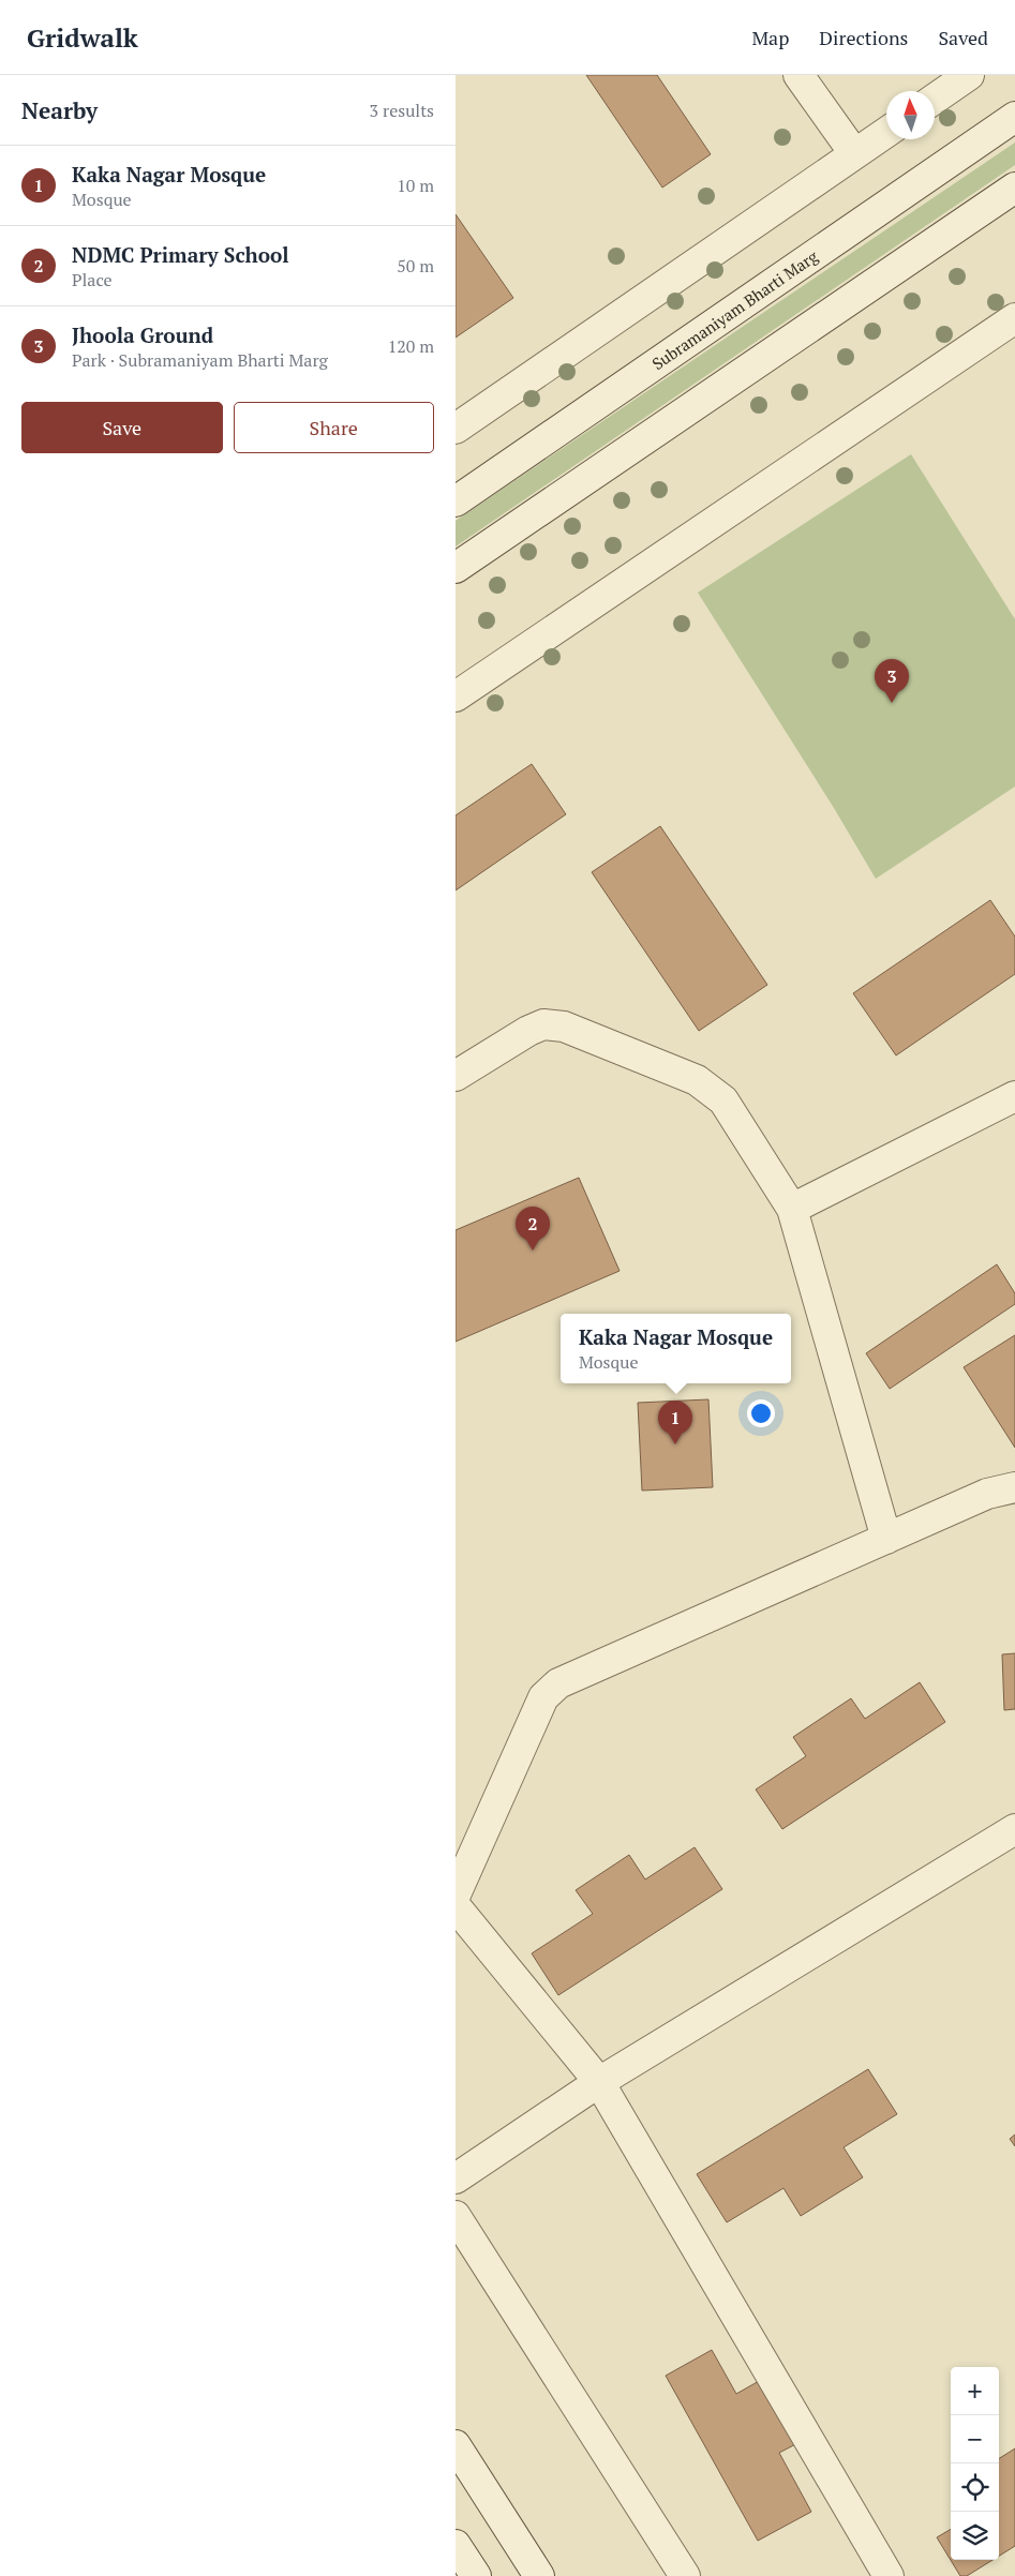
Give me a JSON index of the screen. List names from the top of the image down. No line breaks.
{"streets":{"street":["Subramaniyam Bharti Marg"]},"north":"top","page":{"header":"Gridwalk","nav":["Map","Directions","Saved"],"heading":["Nearby","3 results"],"list":[{"mark":"1","name":"Kaka Nagar Mosque","note":"Mosque","value":"10 m"},{"mark":"2","name":"NDMC Primary School","note":"Place","value":"50 m"},{"mark":"3","name":"Jhoola Ground","note":"Park · Subramaniyam Bharti Marg","value":"120 m"}],"buttons":["Save","Share"],"pins":["3","2","1"],"popup":["Kaka Nagar Mosque","Mosque"],"map_buttons":["+","−"]}}
